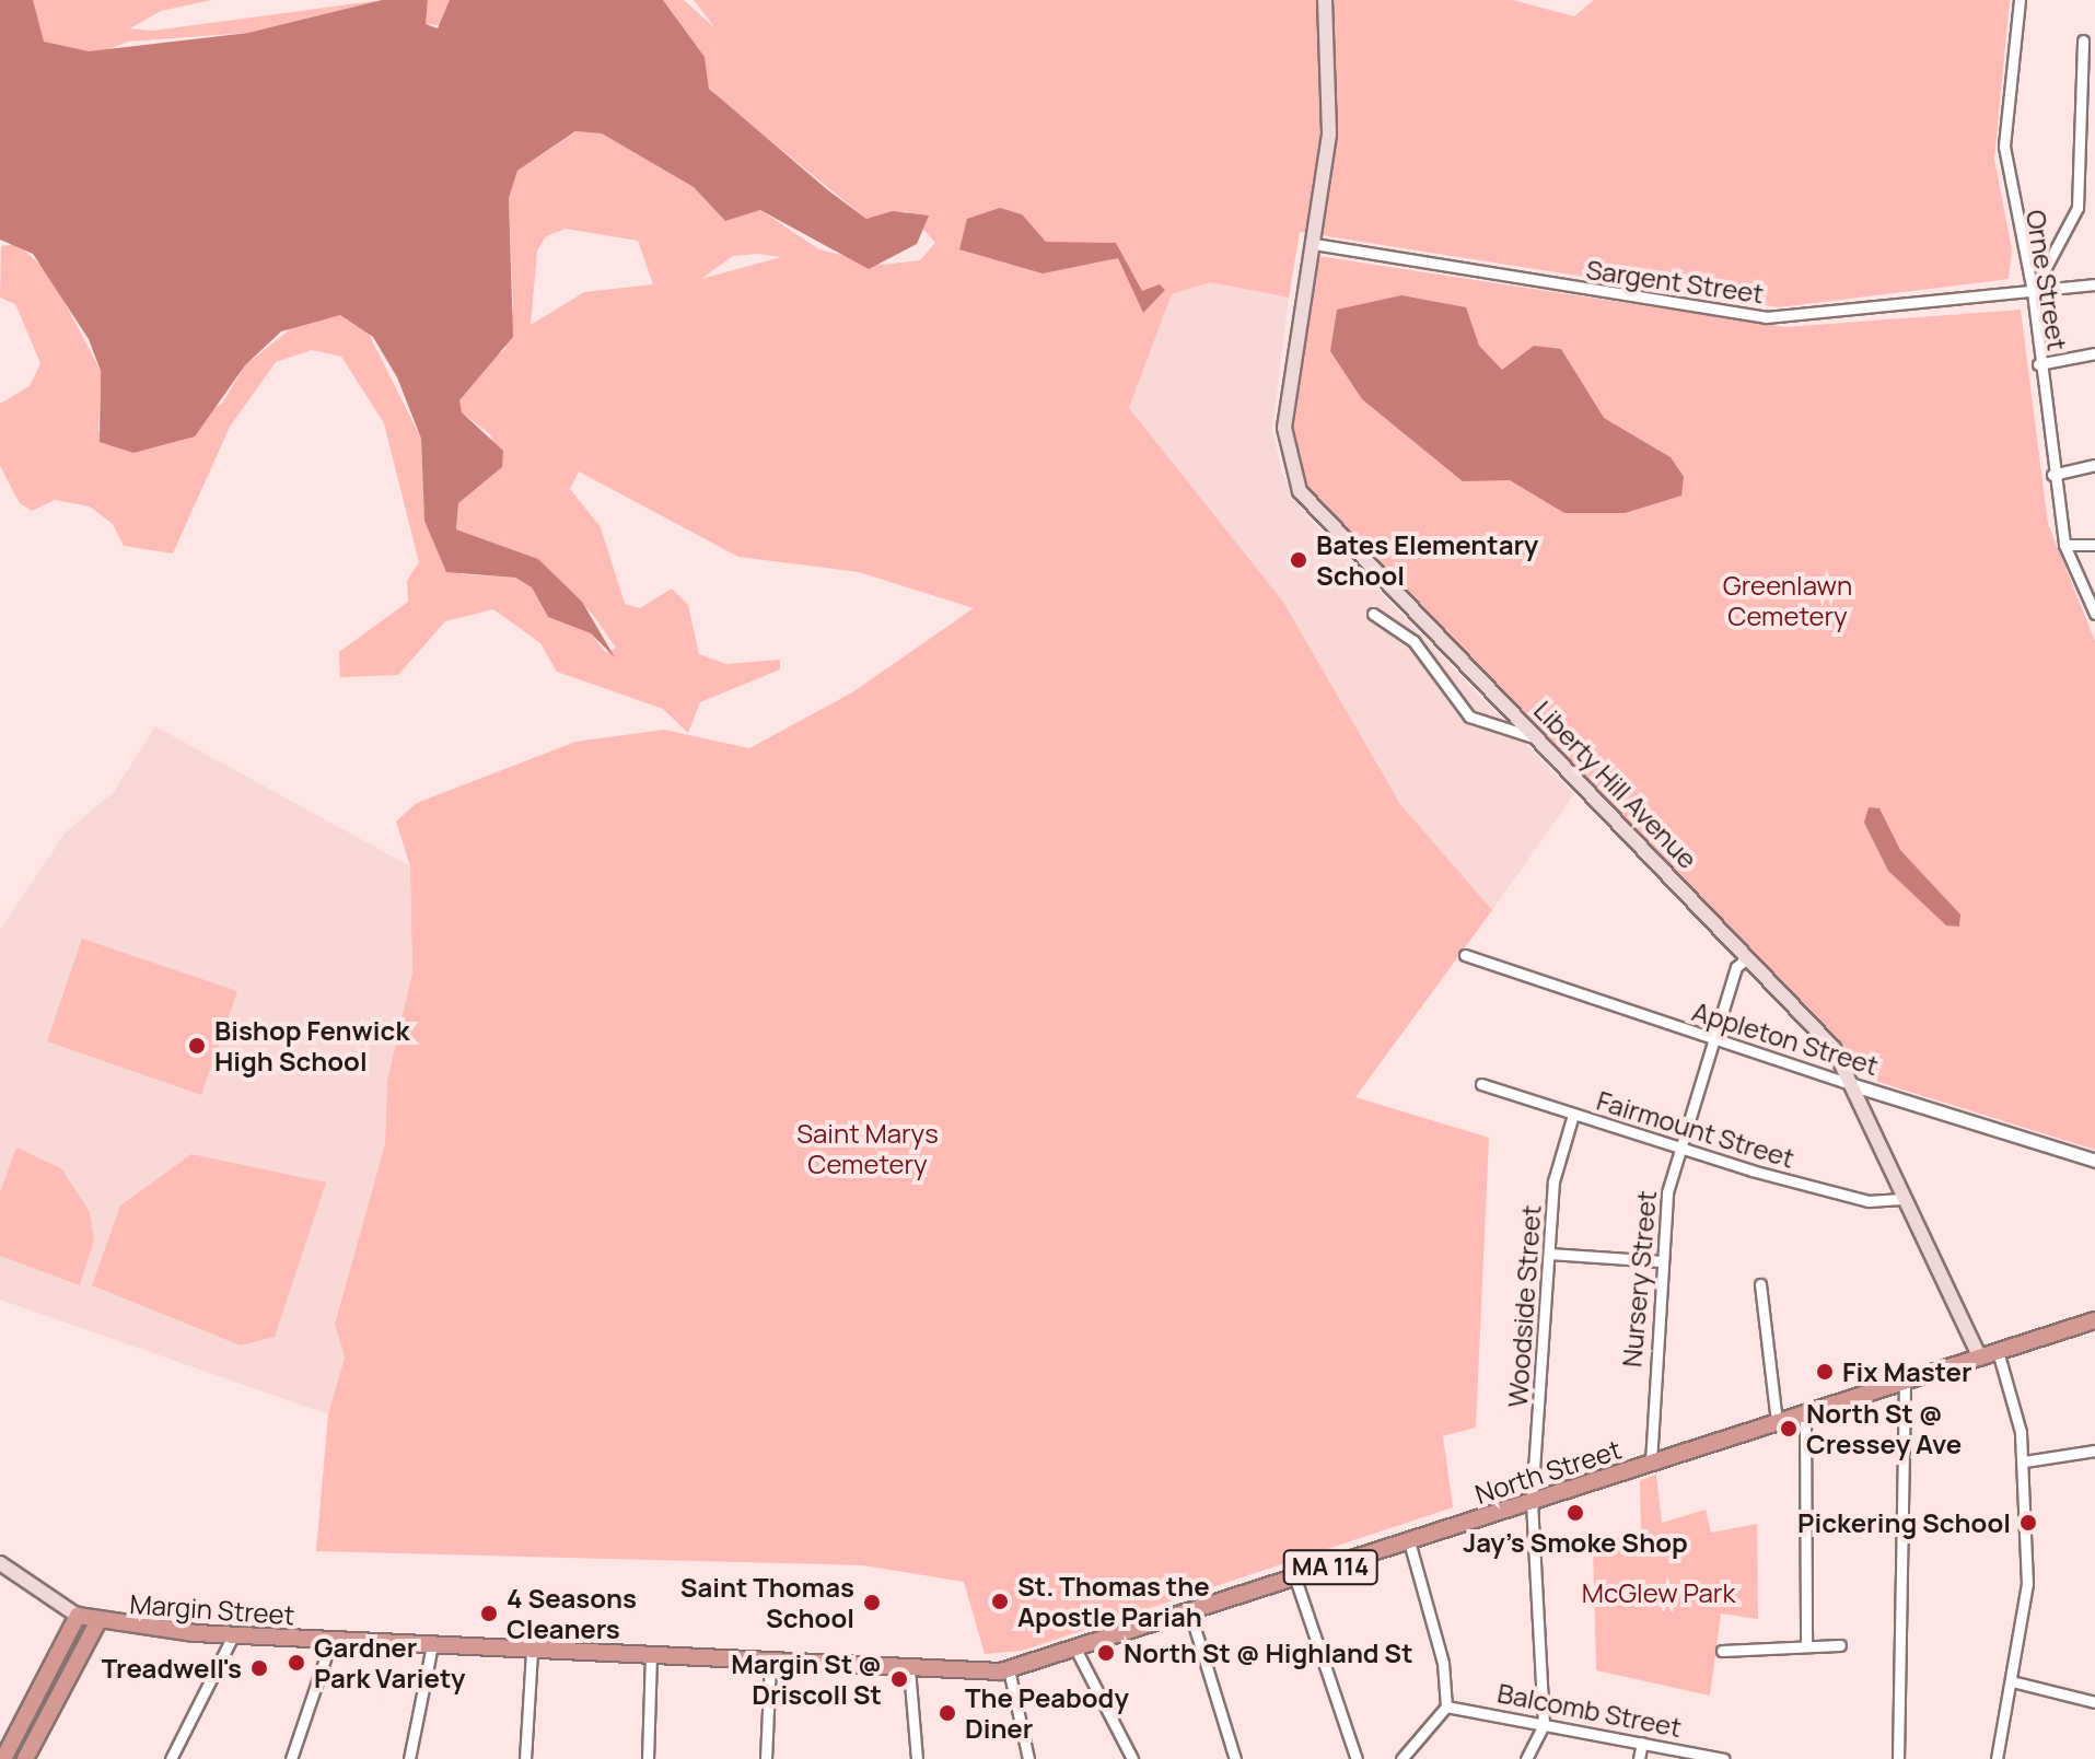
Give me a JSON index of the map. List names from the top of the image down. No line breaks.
{"streets":{"highway":["North Street","MA 114","Margin Street"],"main road":["Liberty Hill Avenue"],"street":["Orne Street","Sargent Street","Appleton Street","Fairmount Street","Nursery Street","Woodside Street","Balcomb Street"]},"crossings":[["Orne Street","Sargent Street"],["Sargent Street","Liberty Hill Avenue"],["Liberty Hill Avenue","Appleton Street"],["Liberty Hill Avenue","Fairmount Street"],["Liberty Hill Avenue","Nursery Street"],["Liberty Hill Avenue","North Street"],["Appleton Street","Nursery Street"],["Fairmount Street","Nursery Street"],["Fairmount Street","Woodside Street"],["Nursery Street","North Street"],["Woodside Street","North Street"],["Woodside Street","Balcomb Street"],["North Street","Margin Street"]],"parks":["Greenlawn Cemetery","Saint Marys Cemetery","McGlew Park"],"places":["Bates Elementary School","Bishop Fenwick High School","Fix Master","North St @ Cressey Ave","Jay's Smoke Shop","Pickering School","St. Thomas the Apostle Pariah","Saint Thomas School","4 Seasons Cleaners","North St @ Highland St","Gardner Park Variety","Treadwell's","Margin St @ Driscoll St","The Peabody Diner"]}
